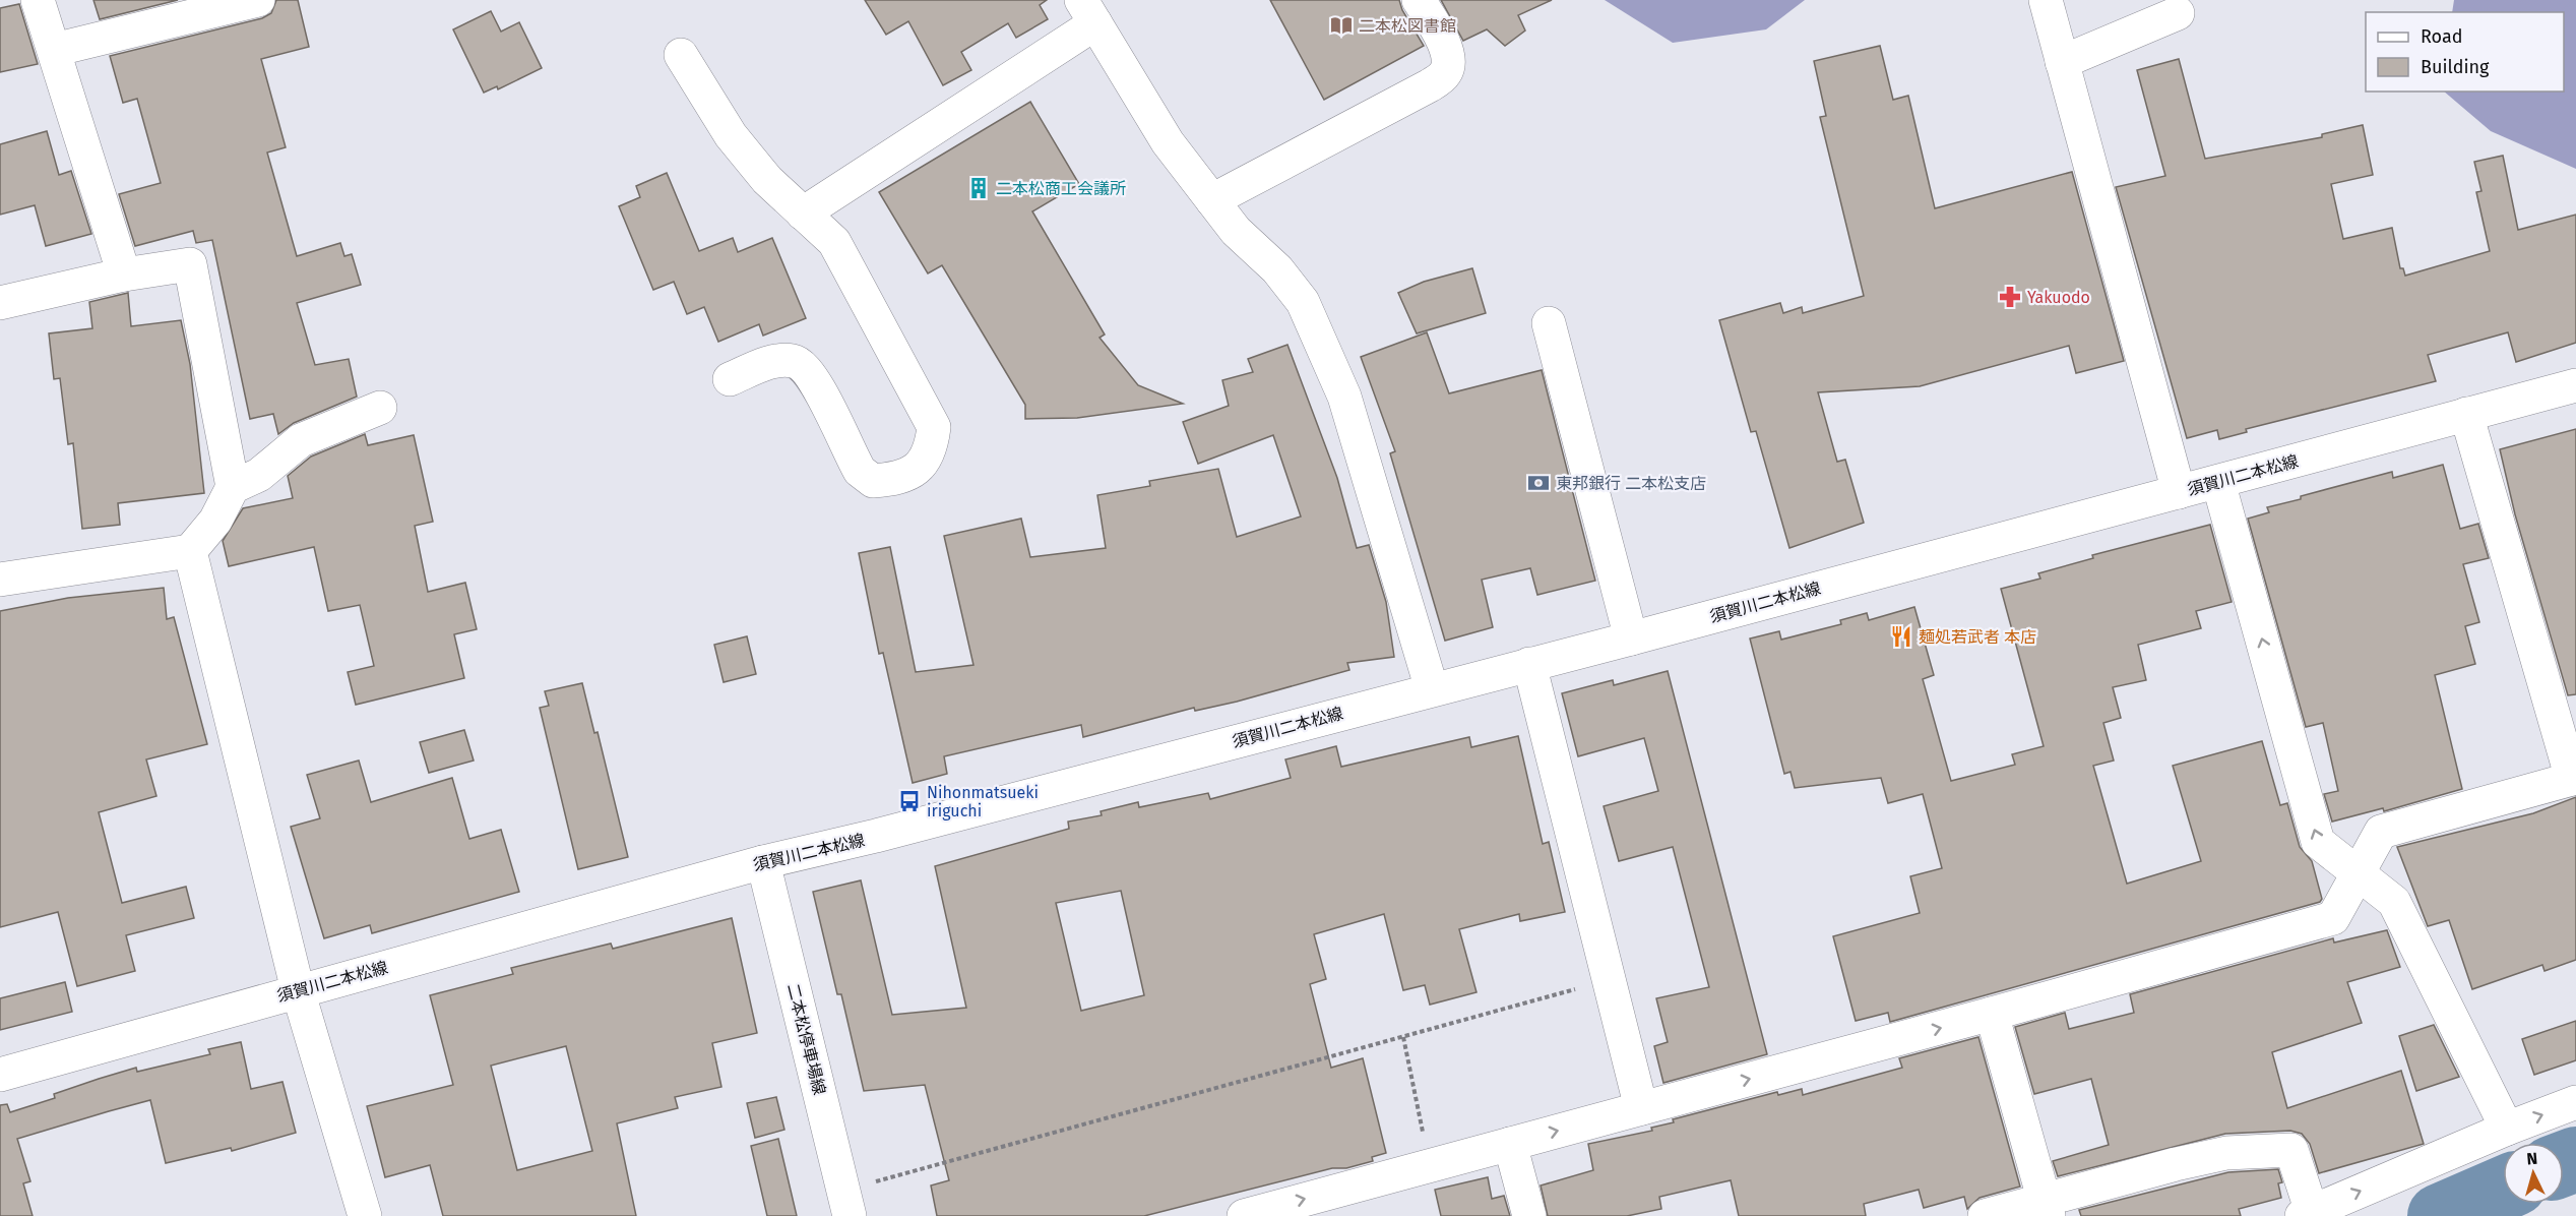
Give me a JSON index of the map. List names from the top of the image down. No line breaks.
{"streets":{"street":["須賀川二本松線","二本松停車場線"]},"crossings":[["須賀川二本松線","二本松停車場線"]],"places":{"library":["二本松図書館"],"building":["二本松商工会議所"],"pharmacy":["Yakuodo"],"bank":["東邦銀行 二本松支店"],"restaurant":["麺処若武者 本店"],"bus stop":["Nihonmatsueki iriguchi"]},"legend":["Road","Building"],"north":"top"}
